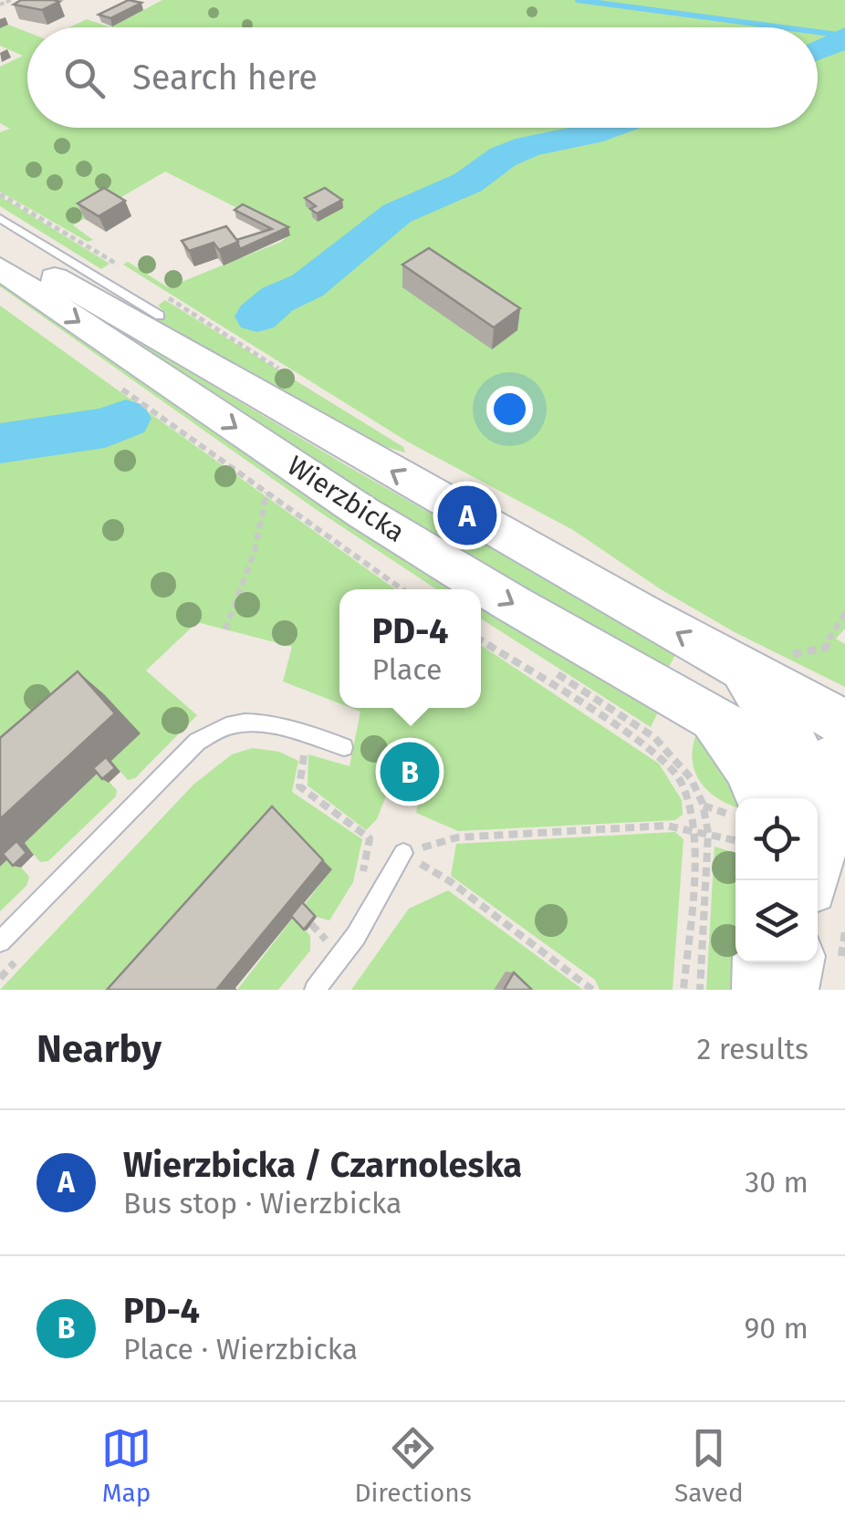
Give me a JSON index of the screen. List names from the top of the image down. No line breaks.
{"streets":{"street":["Wierzbicka"]},"page":{"search":"Search here","pins":["A","B"],"popup":["PD-4","Place"],"heading":["Nearby","2 results"],"list":[{"mark":"A","name":"Wierzbicka / Czarnoleska","note":"Bus stop · Wierzbicka","value":"30 m"},{"mark":"B","name":"PD-4","note":"Place · Wierzbicka","value":"90 m"}],"nav":["Map","Directions","Saved"]}}
